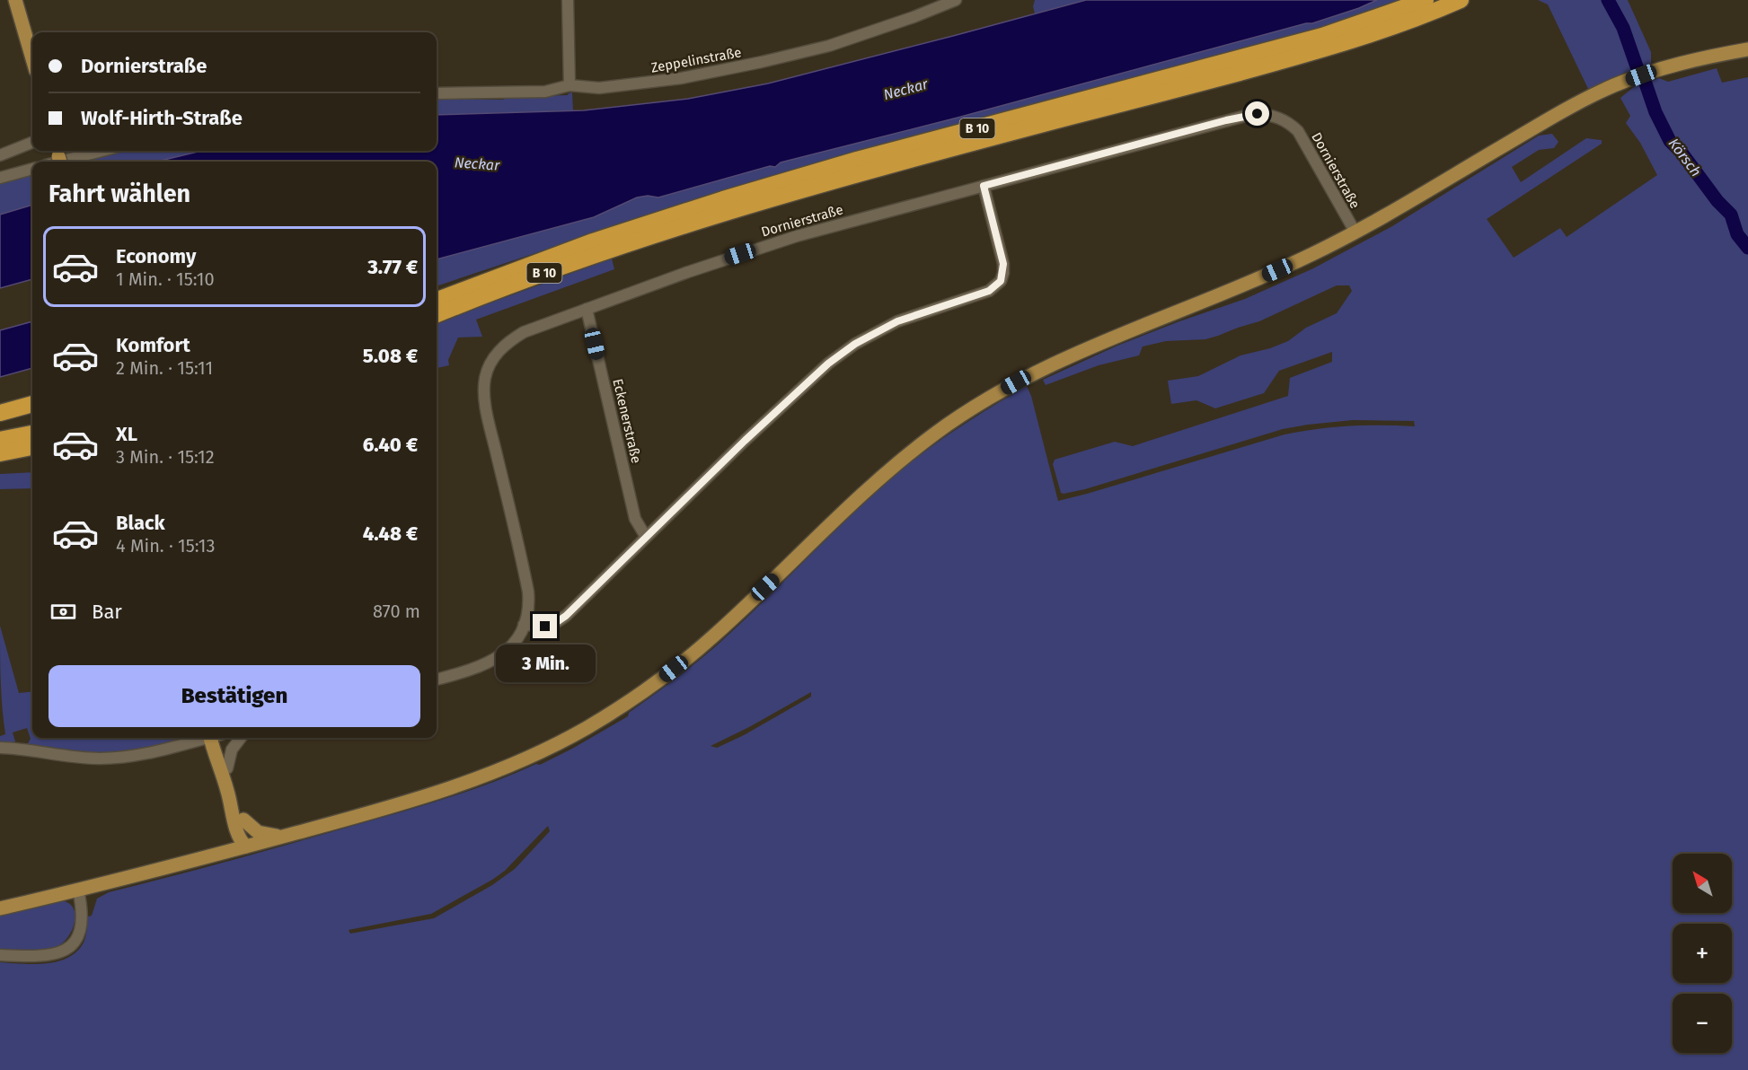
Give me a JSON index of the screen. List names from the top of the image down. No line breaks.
{"streets":{"highway":["B 10"],"street":["Zeppelinstraße","Dornierstraße","Eckenerstraße"]},"crossings":[["Dornierstraße","Eckenerstraße"]],"water":["Neckar","Körsch"],"north":"top left","page":{"banner":["Dornierstraße","Wolf-Hirth-Straße"],"heading":"Fahrt wählen","list":[{"name":"Economy","note":"1 Min. · 15:10","value":"3.77 €"},{"name":"Komfort","note":"2 Min. · 15:11","value":"5.08 €"},{"name":"XL","note":"3 Min. · 15:12","value":"6.40 €"},{"name":"Black","note":"4 Min. · 15:13","value":"4.48 €"}],"pay":["Bar","870 m"],"bubble":"3 Min.","buttons":"Bestätigen","map_buttons":["+","−"]}}
